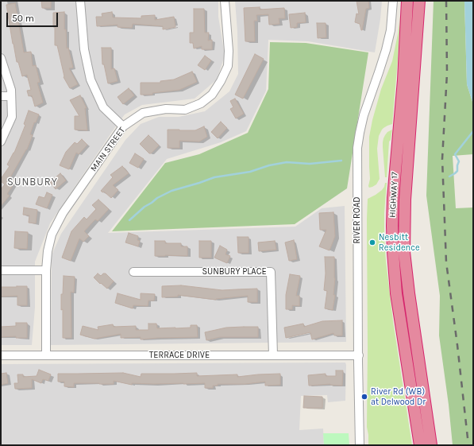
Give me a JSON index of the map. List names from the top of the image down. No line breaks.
{"streets":{"highway":["HIGHWAY 17"],"street":["MAIN STREET","RIVER ROAD","SUNBURY PLACE","TERRACE DRIVE"]},"crossings":[["MAIN STREET","TERRACE DRIVE"],["RIVER ROAD","TERRACE DRIVE"],["SUNBURY PLACE","TERRACE DRIVE"]],"districts":["SUNBURY"],"places":["Nesbitt Residence","River Rd (WB) at Delwood Dr"],"scale_bar":"50 m"}
